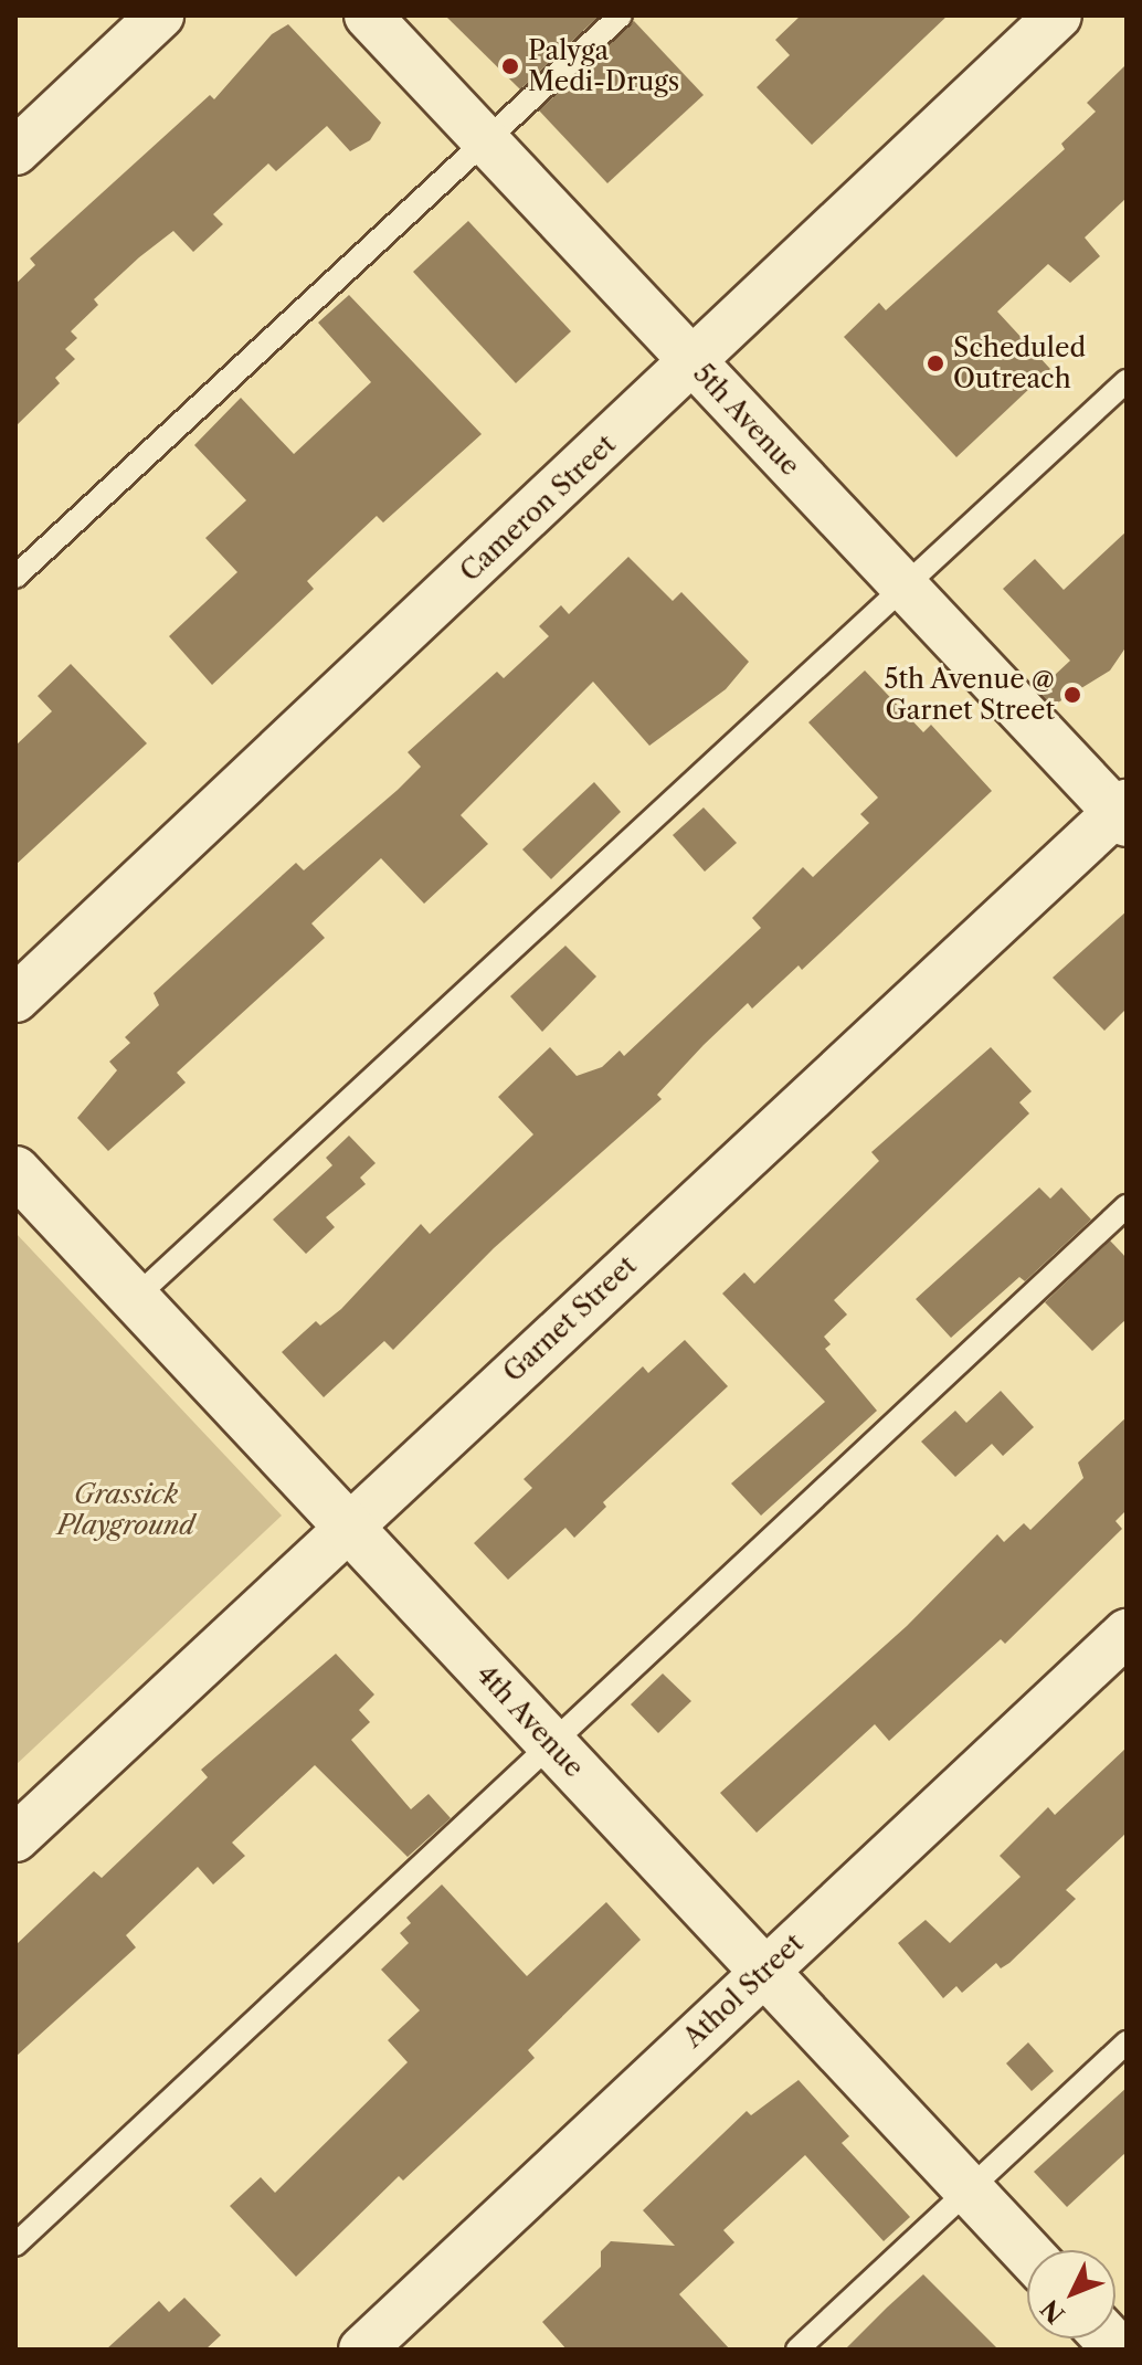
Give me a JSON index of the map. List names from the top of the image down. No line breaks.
{"streets":{"street":["5th Avenue","Cameron Street","Garnet Street","4th Avenue","Athol Street"]},"crossings":[["5th Avenue","Cameron Street"],["5th Avenue","Garnet Street"],["Garnet Street","4th Avenue"],["4th Avenue","Athol Street"]],"parks":["Grassick Playground"],"places":["Palyga Medi-Drugs","Scheduled Outreach","5th Avenue @ Garnet Street"],"north":"bottom left"}
